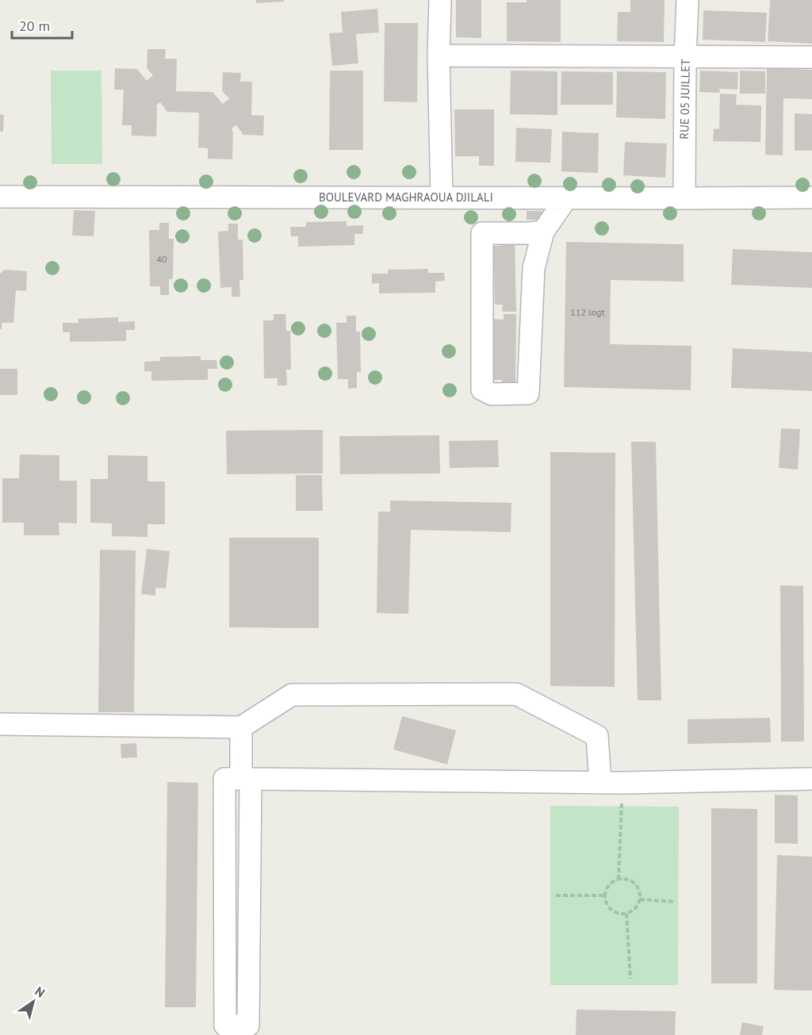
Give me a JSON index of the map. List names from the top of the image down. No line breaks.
{"streets":{"street":["RUE 05 JUILLET","BOULEVARD MAGHRAOUA DJILALI"]},"crossings":[["RUE 05 JUILLET","BOULEVARD MAGHRAOUA DJILALI"]],"house_numbers":["40","112 logt"],"scale_bar":"20 m","north":"top right"}
